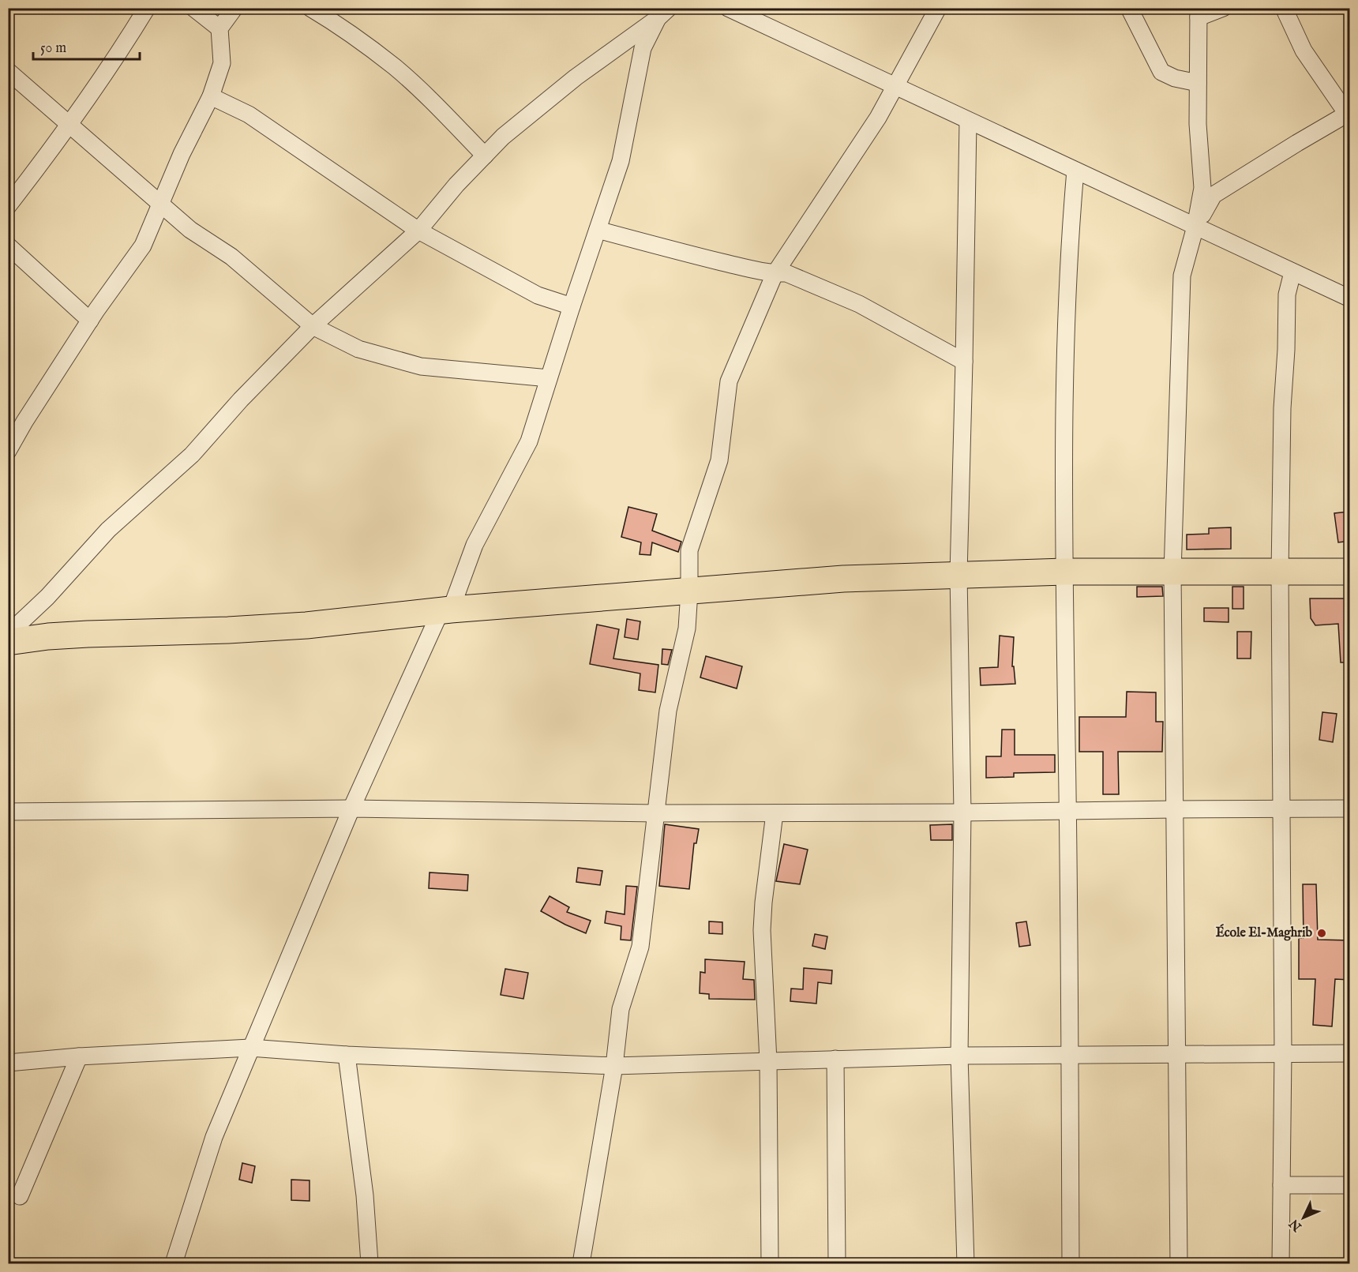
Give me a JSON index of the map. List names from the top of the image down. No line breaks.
{"places":["École El-Maghrib"],"scale_bar":"50 m","north":"bottom left"}
